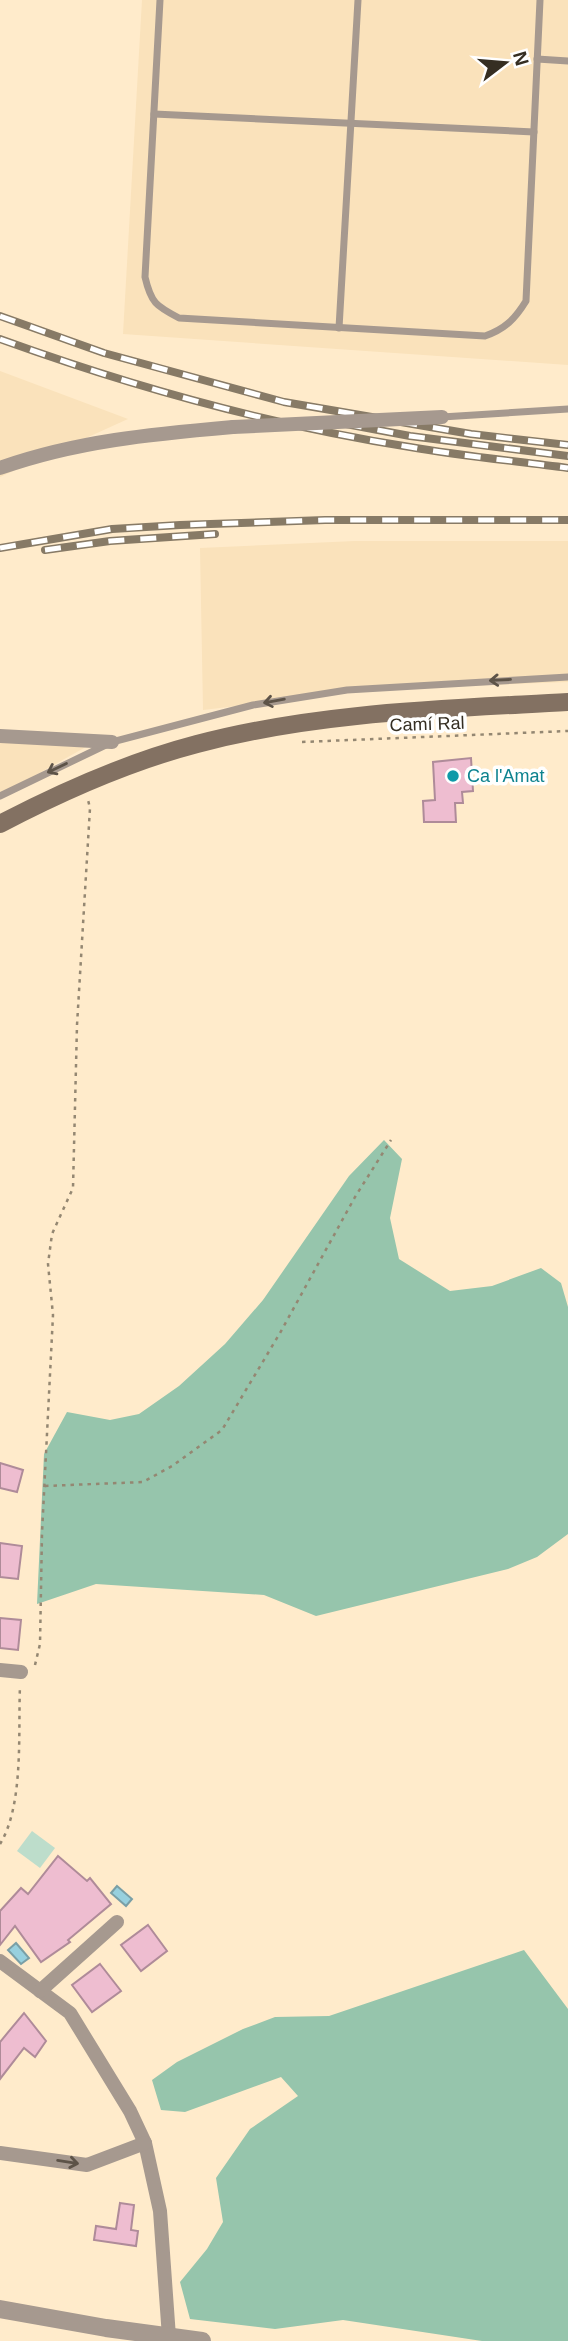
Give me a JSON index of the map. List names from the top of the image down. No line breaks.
{"streets":{"path":["Camí Ral"]},"places":["Ca l'Amat"],"north":"right"}
